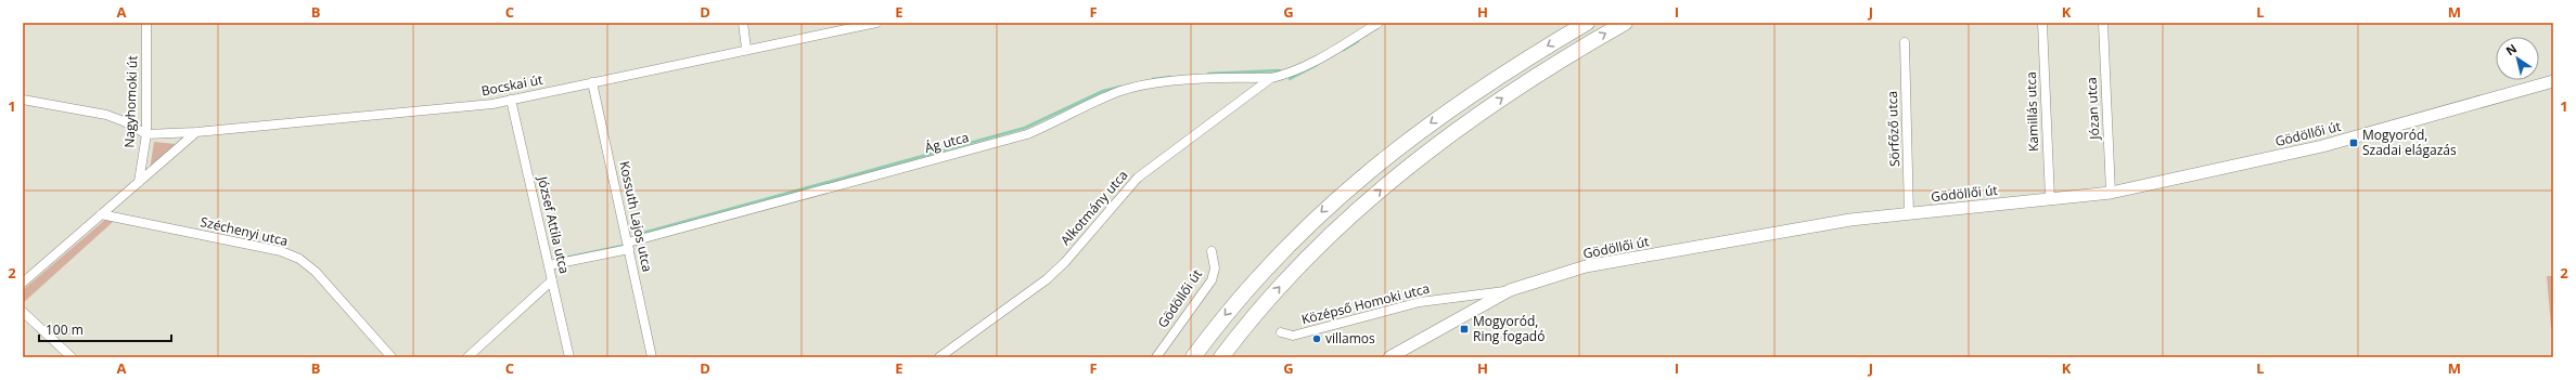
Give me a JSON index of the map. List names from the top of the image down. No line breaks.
{"streets":{"main road":["Gödöllői út"],"street":["Bocskai út","Nagyhomoki út","Józan utca","Kamillás utca","Sörfőző utca","Ág utca","Alkotmány utca","Kossuth Lajos utca","József Attila utca","Széchenyi utca","Középső Homoki utca"]},"crossings":[["Bocskai út","Nagyhomoki út"],["Bocskai út","Kossuth Lajos utca"],["Bocskai út","József Attila utca"],["Józan utca","Gödöllői út"],["Kamillás utca","Gödöllői út"],["Sörfőző utca","Gödöllői út"],["Gödöllői út","Középső Homoki utca"],["Ág utca","Alkotmány utca"],["Ág utca","Kossuth Lajos utca"],["Ág utca","József Attila utca"]],"places":{"transit":["Mogyoród, Szadai elágazás","Mogyoród, Ring fogadó"],"other":["villamos"]},"scale_bar":"100 m","north":"top left","grid":{"columns":["A","B","C","D","E","F","G","H","I","J","K","L","M"],"rows":["1","2"]}}
